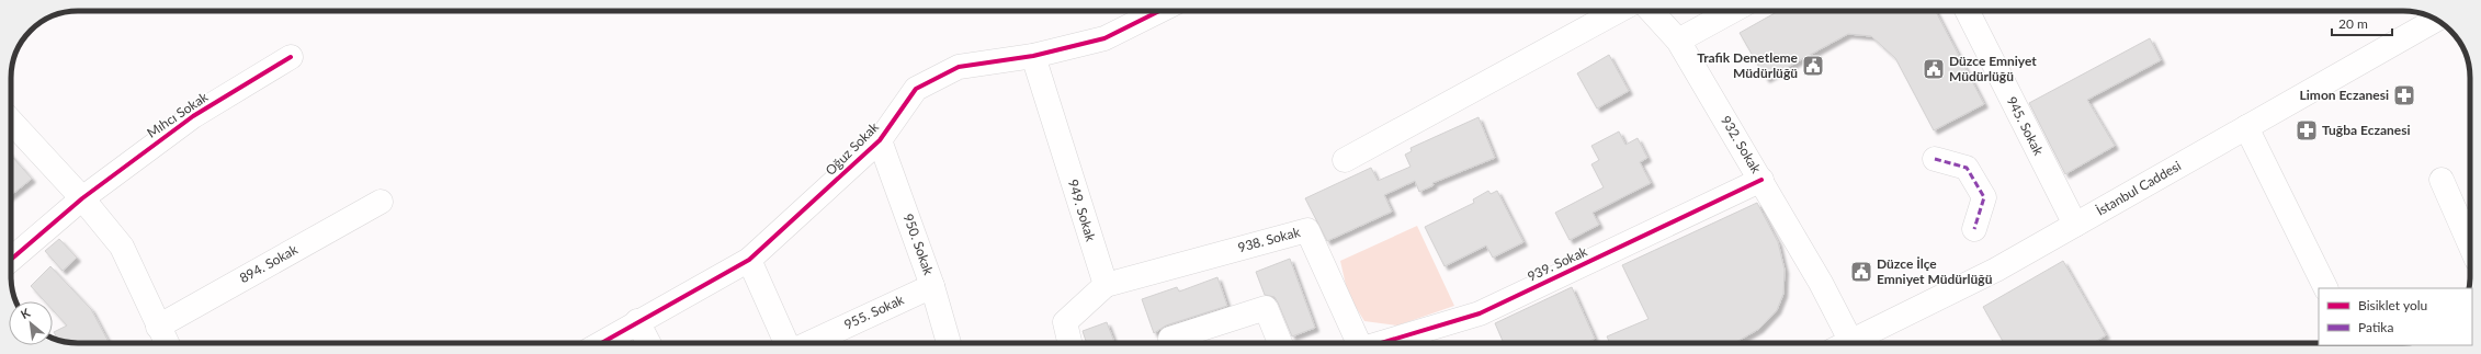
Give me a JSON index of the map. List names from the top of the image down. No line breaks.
{"streets":{"street":["Mıhcı Sokak","945. Sokak","932. Sokak","Oğuz Sokak","İstanbul Caddesi","949. Sokak","938. Sokak","950. Sokak","894. Sokak","939. Sokak","955. Sokak"]},"crossings":[["945. Sokak","İstanbul Caddesi"],["932. Sokak","939. Sokak"],["Oğuz Sokak","949. Sokak"],["Oğuz Sokak","950. Sokak"],["949. Sokak","938. Sokak"],["950. Sokak","955. Sokak"]],"places":{"public building":["Trafik Denetleme Müdürlüğü","Düzce Emniyet Müdürlüğü","Düzce İlçe Emniyet Müdürlüğü"],"pharmacy":["Limon Eczanesi","Tuğba Eczanesi"]},"legend":["Bisiklet yolu","Patika"],"scale_bar":"20 m","north":"top left"}
